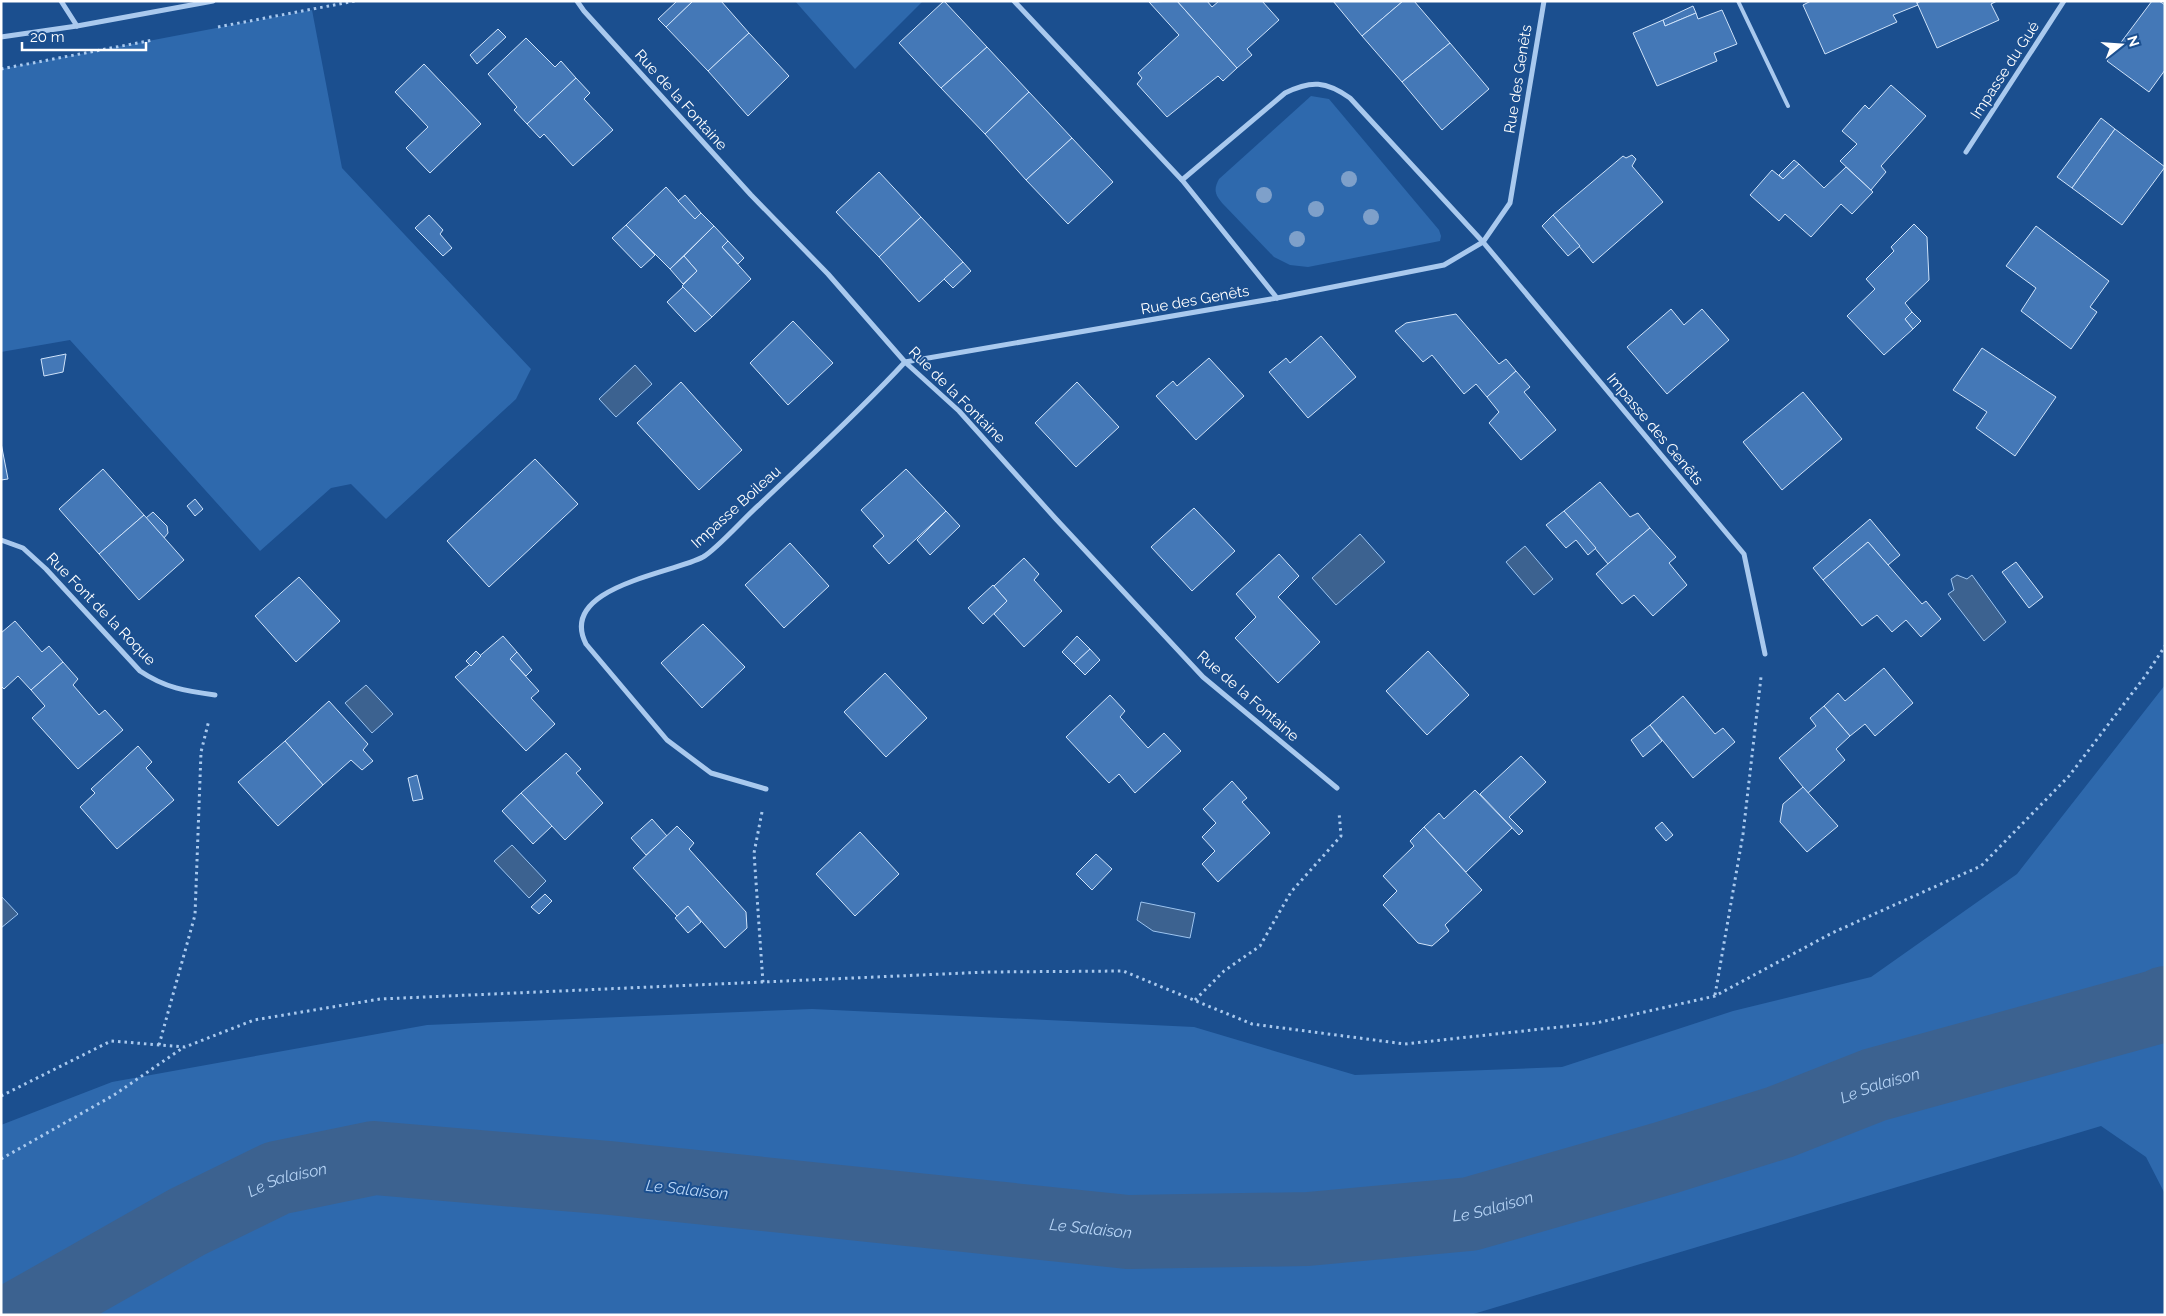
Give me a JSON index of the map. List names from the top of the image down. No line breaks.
{"streets":{"street":["Impasse du Gué","Rue des Genêts","Rue de la Fontaine","Impasse des Genêts","Impasse Boileau","Rue Font de la Roque"]},"crossings":[["Rue des Genêts","Rue de la Fontaine"],["Rue des Genêts","Impasse des Genêts"],["Rue des Genêts","Impasse Boileau"],["Rue de la Fontaine","Impasse Boileau"]],"water":["Le Salaison"],"scale_bar":"20 m","north":"right"}
